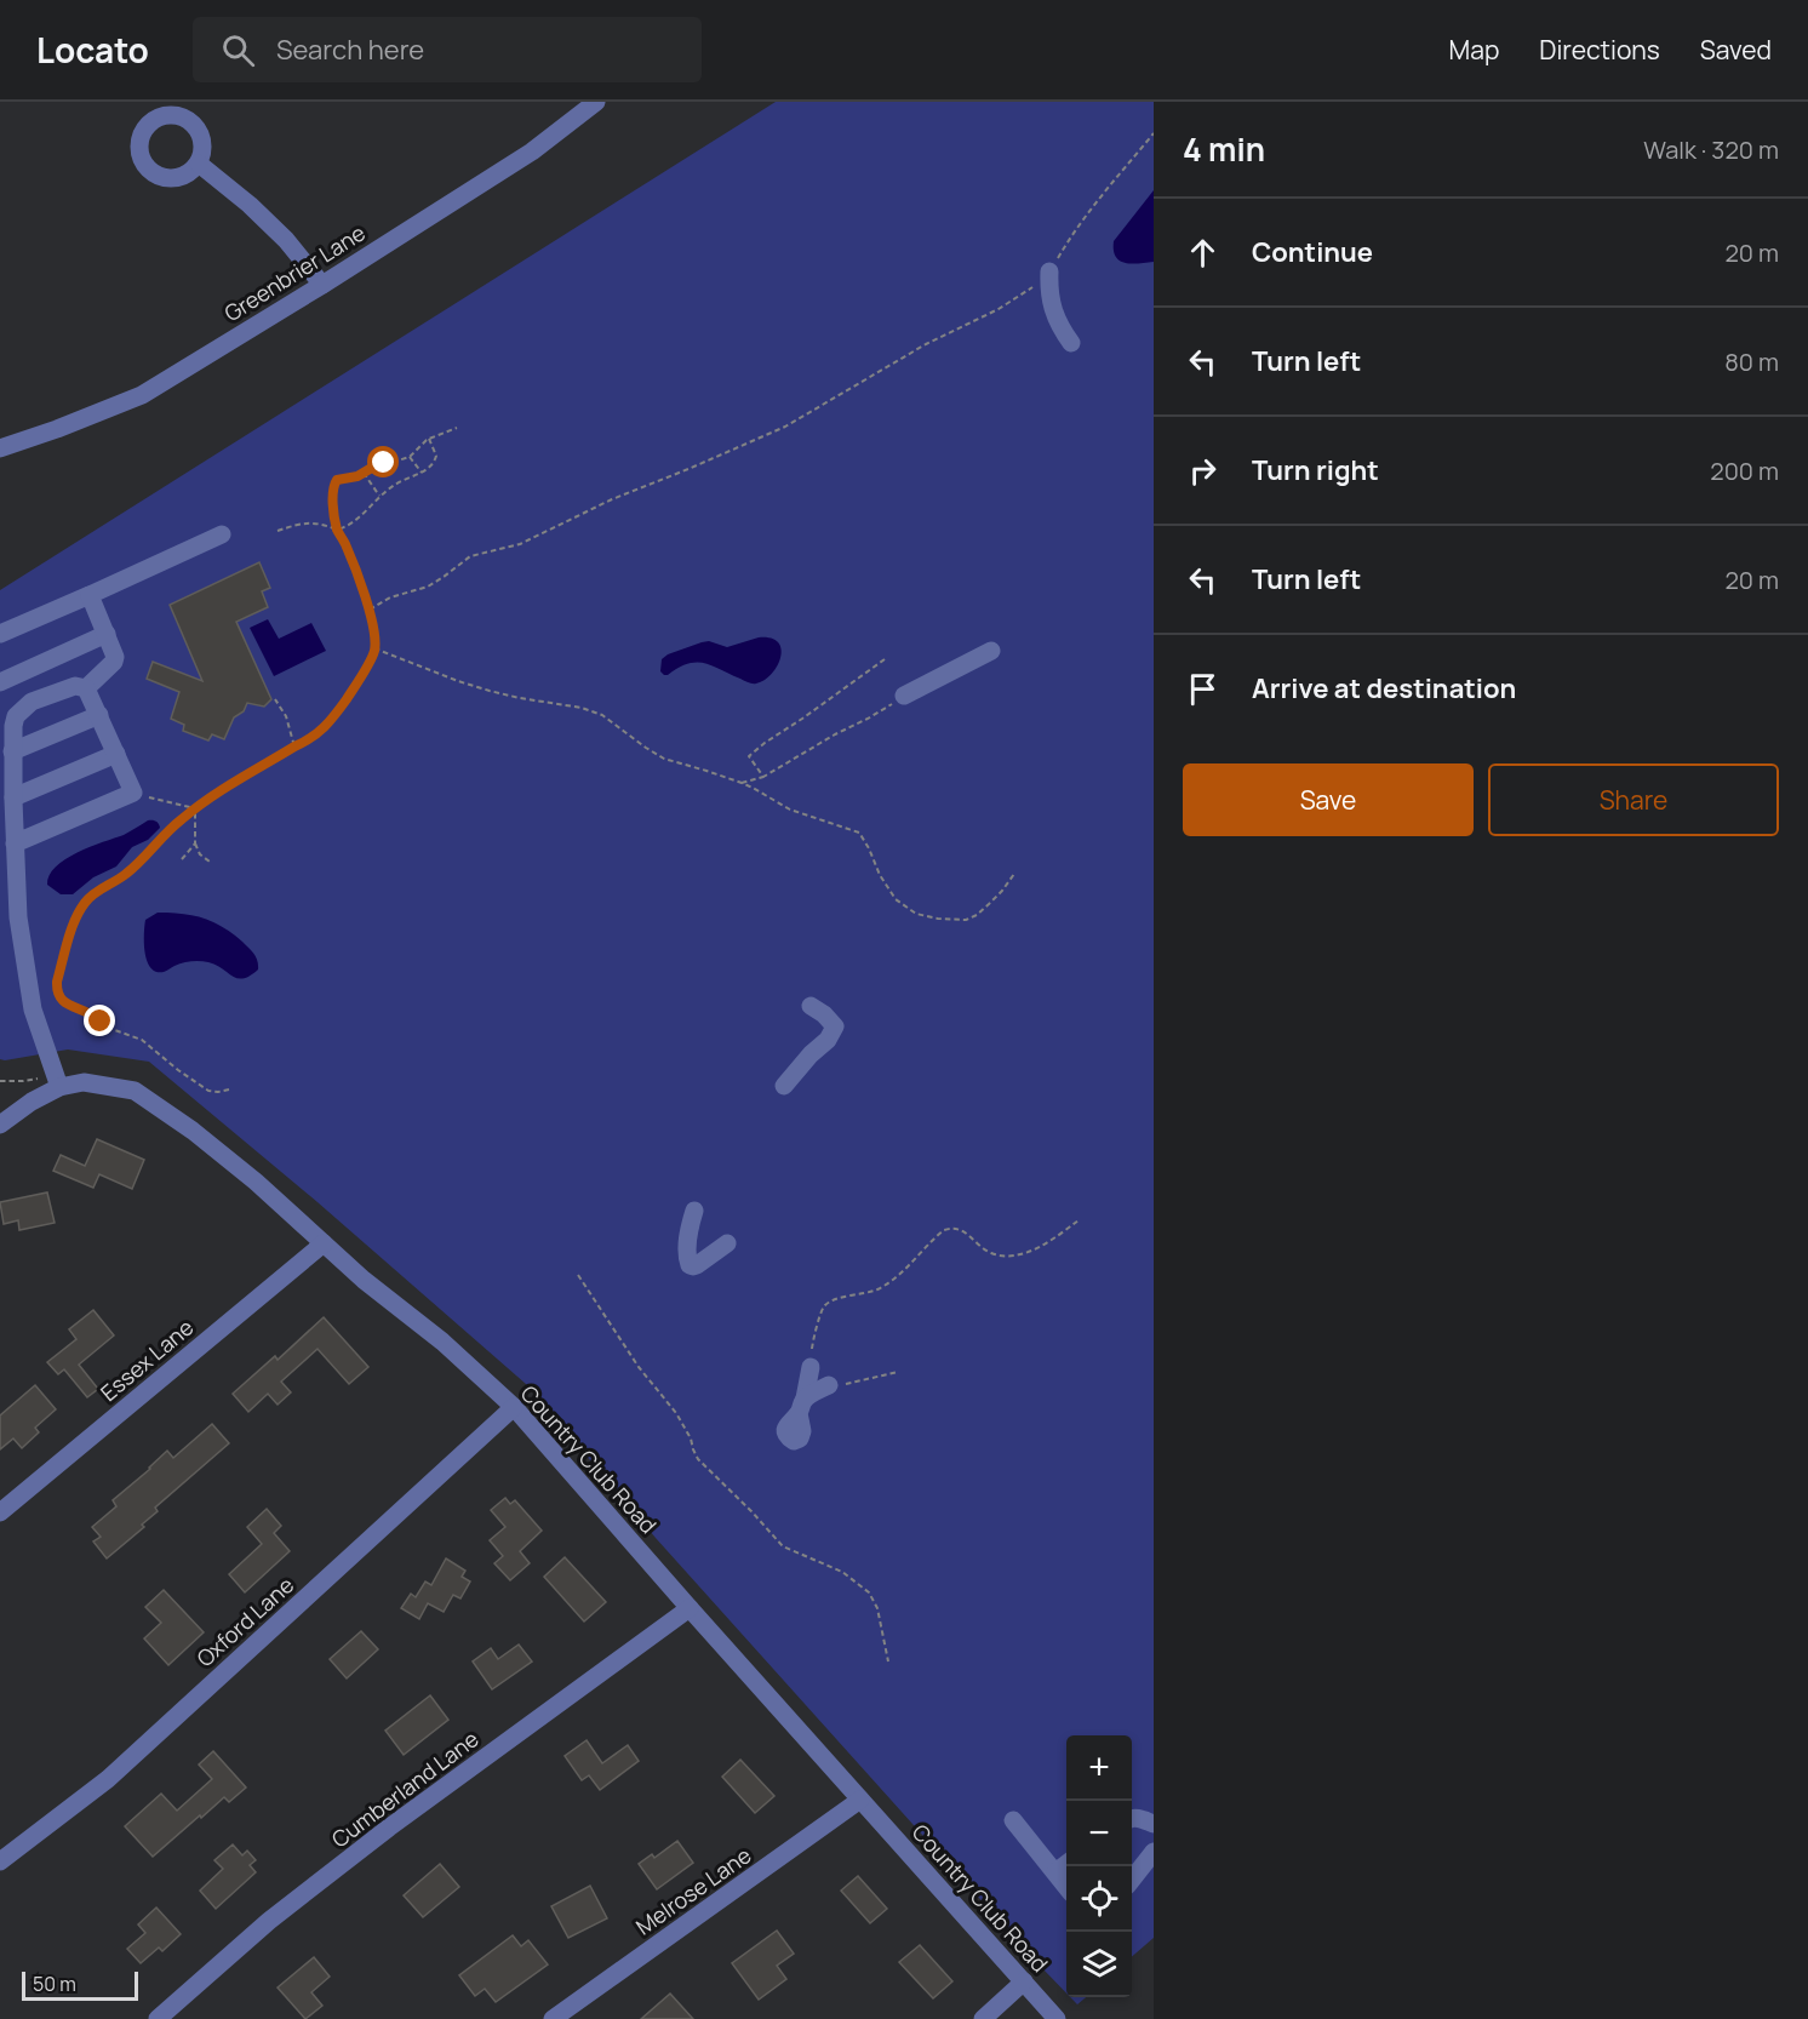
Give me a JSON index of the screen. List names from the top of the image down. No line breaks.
{"streets":{"street":["Greenbrier Lane","Essex Lane","Country Club Road","Oxford Lane","Cumberland Lane","Melrose Lane"]},"crossings":[["Essex Lane","Country Club Road"],["Country Club Road","Oxford Lane"],["Country Club Road","Cumberland Lane"],["Country Club Road","Melrose Lane"]],"scale_bar":"50 m","page":{"header":"Locato","search":"Search here","nav":["Map","Directions","Saved"],"heading":["4 min","Walk · 320 m"],"list":[["Continue","20 m"],["Turn left","80 m"],["Turn right","200 m"],["Turn left","20 m"],"Arrive at destination"],"buttons":["Save","Share"],"map_buttons":["+","−"],"scale":"50 m"}}
